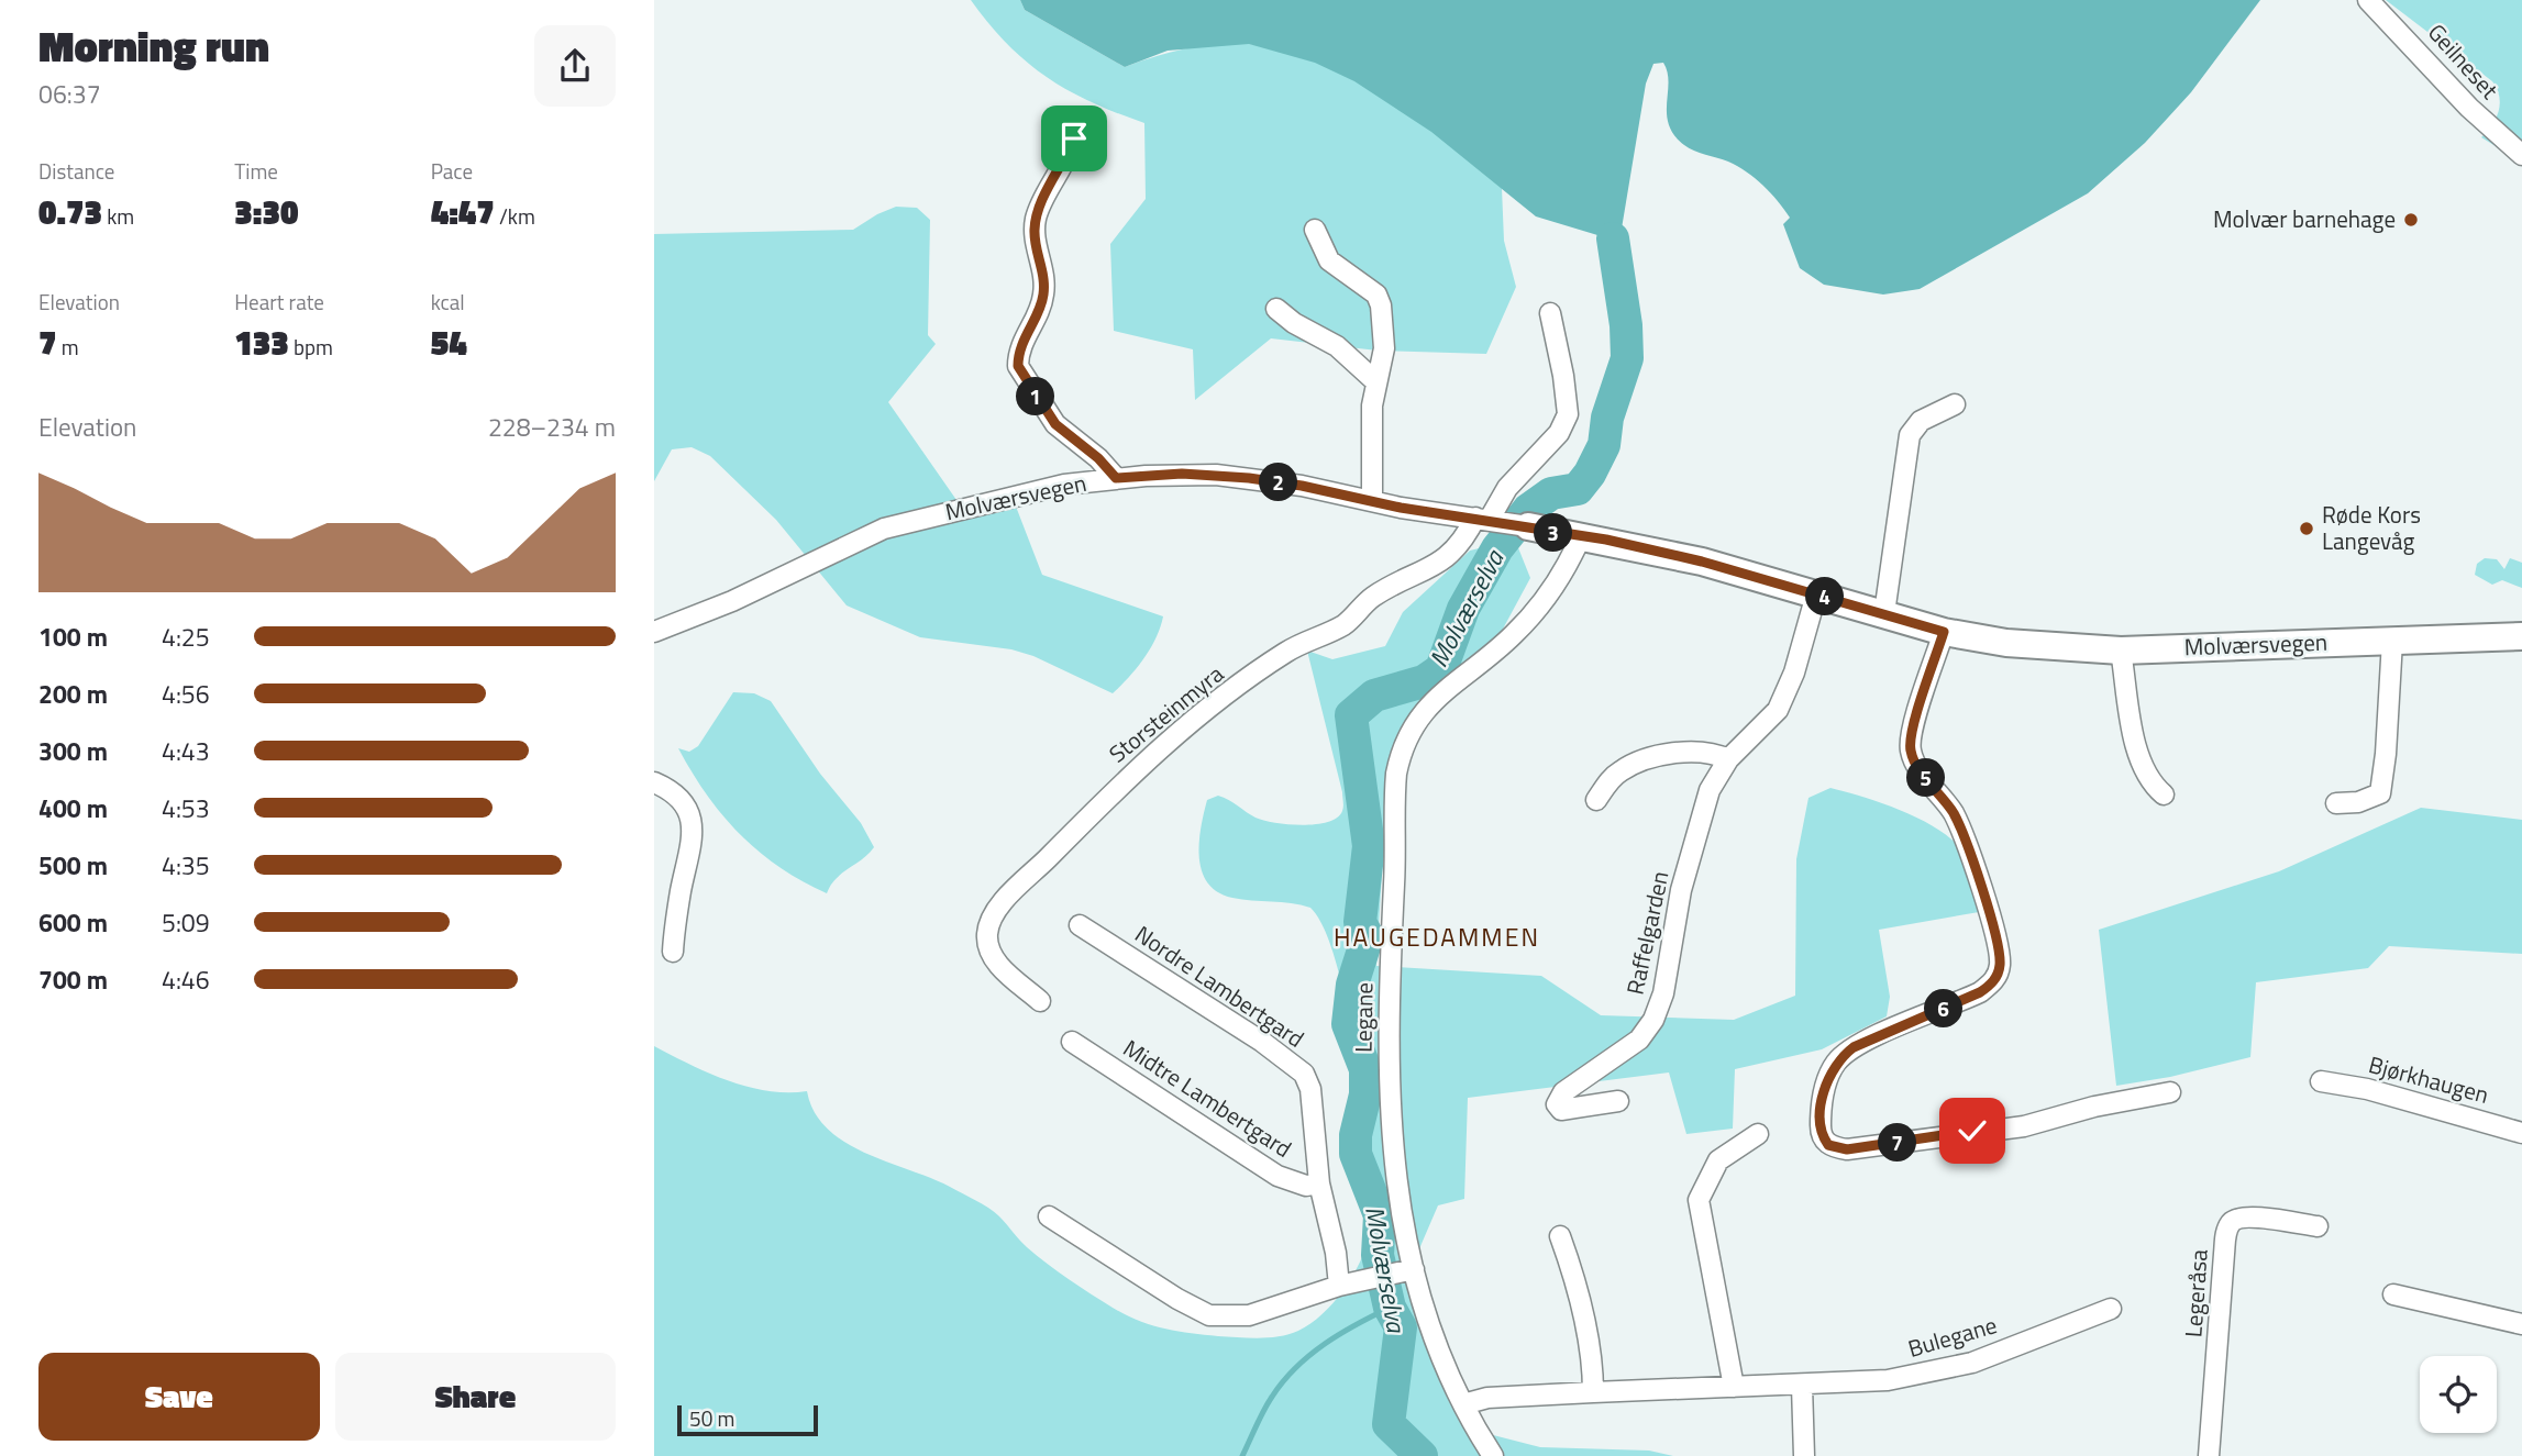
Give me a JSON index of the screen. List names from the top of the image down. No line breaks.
{"streets":{"street":["Geilneset","Molværsvegen","Storsteinmyra","Raffelgarden","Nordre Lambertgard","Legane","Bjørkhaugen","Midtre Lambertgard","Legeråsa","Bulegane"]},"crossings":[["Molværsvegen","Storsteinmyra"],["Molværsvegen","Raffelgarden"],["Molværsvegen","Legane"],["Nordre Lambertgard","Midtre Lambertgard"],["Legane","Bulegane"]],"districts":["HAUGEDAMMEN"],"water":["Molværselva"],"places":["Molvær barnehage","Røde Kors Langevåg"],"scale_bar":"50 m","page":{"heading":["Morning run","06:37"],"stats":[["Distance","0.73 km"],["Time","3:30"],["Pace","4:47 /km"],["Elevation","7 m"],["Heart rate","133 bpm"],["kcal","54"]],"pins":["1","2","3","4","5","6","7"],"chart":["Elevation","228–234 m"],"list":[{"name":"100 m","note":"4:25"},{"name":"200 m","note":"4:56"},{"name":"300 m","note":"4:43"},{"name":"400 m","note":"4:53"},{"name":"500 m","note":"4:35"},{"name":"600 m","note":"5:09"},{"name":"700 m","note":"4:46"}],"buttons":["Save","Share"],"scale":"50 m"}}
